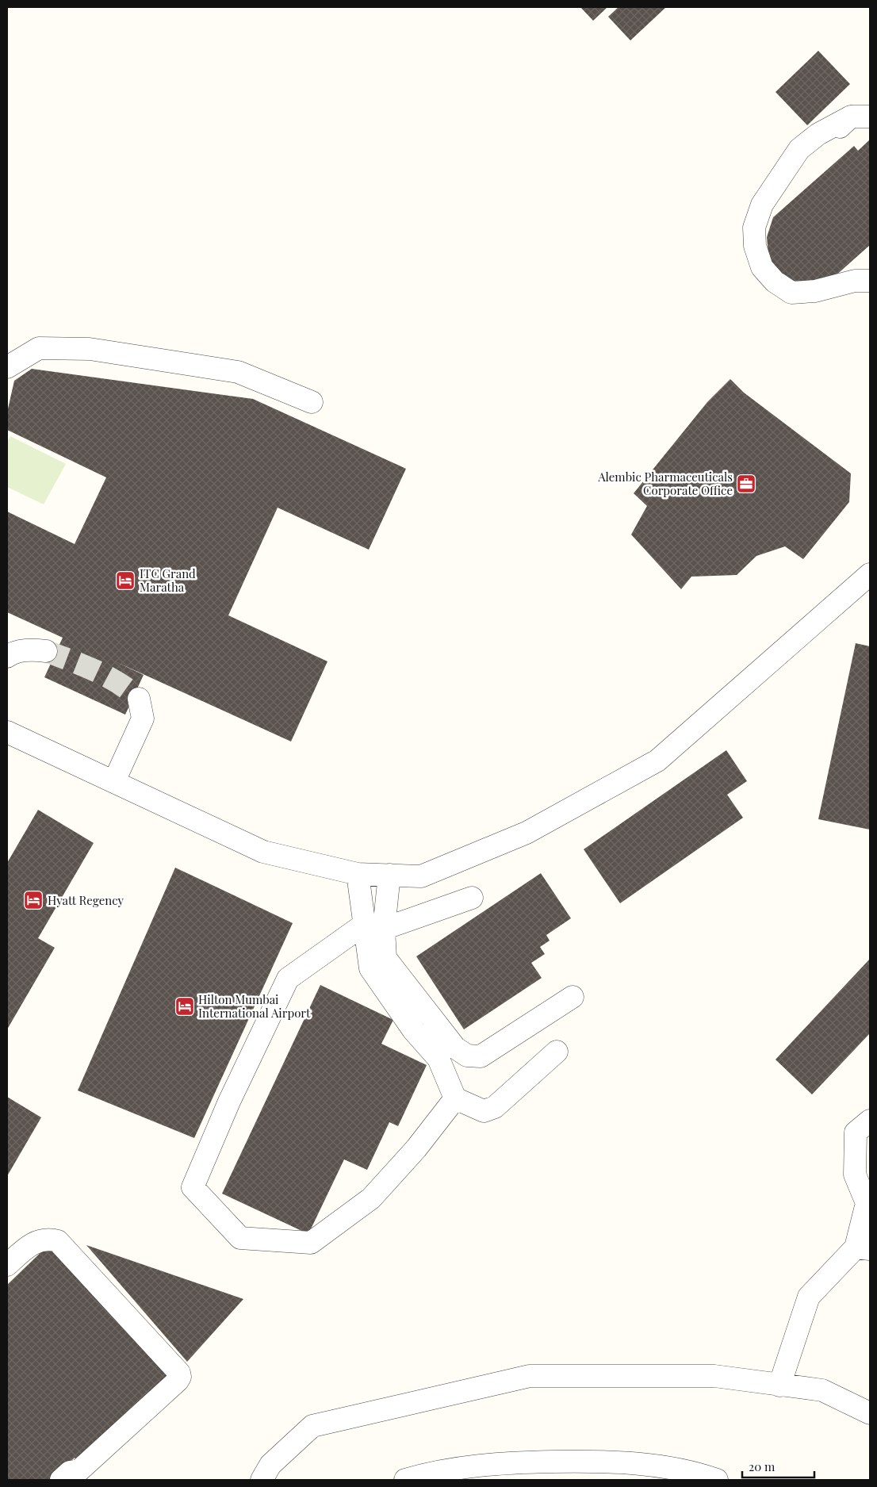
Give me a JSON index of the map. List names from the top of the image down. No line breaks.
{"places":{"office":["Alembic Pharmaceuticals Corporate Office"],"hotel":["ITC Grand Maratha","Hyatt Regency","Hilton Mumbai International Airport"]},"scale_bar":"20 m"}
